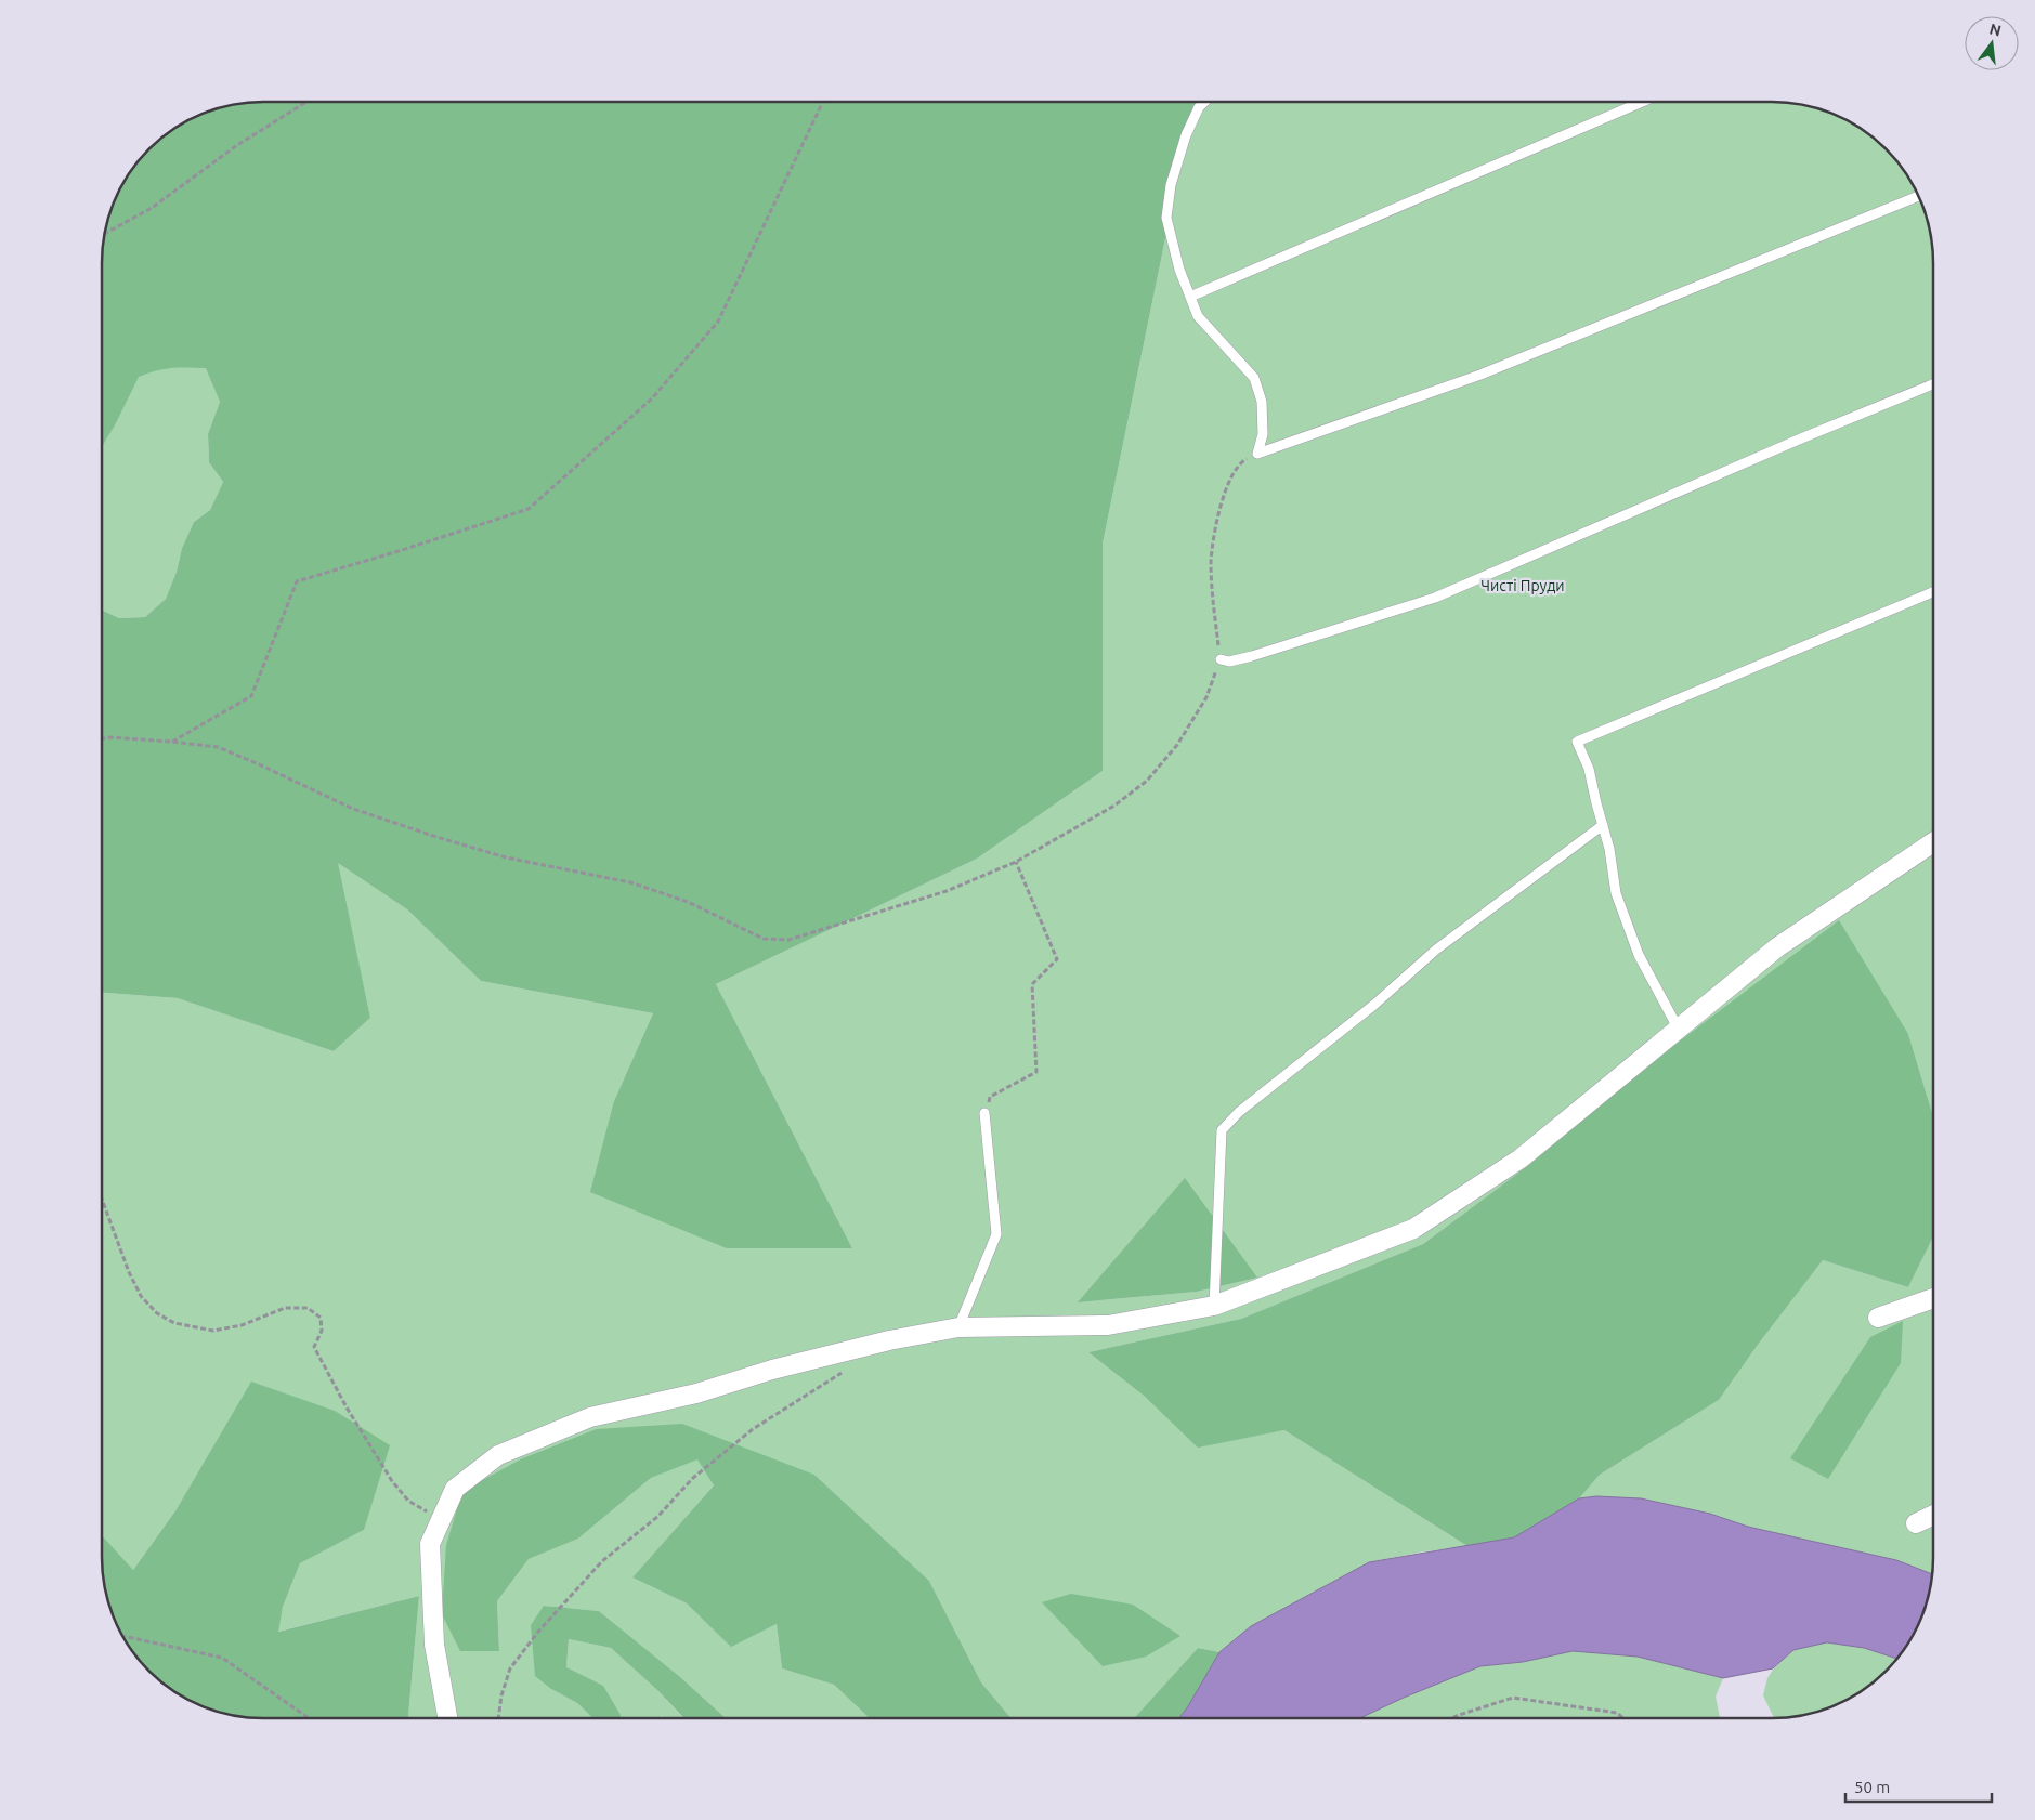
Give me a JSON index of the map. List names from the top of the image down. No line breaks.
{"parks":["Чисті Пруди"],"scale_bar":"50 m","north":"top"}
